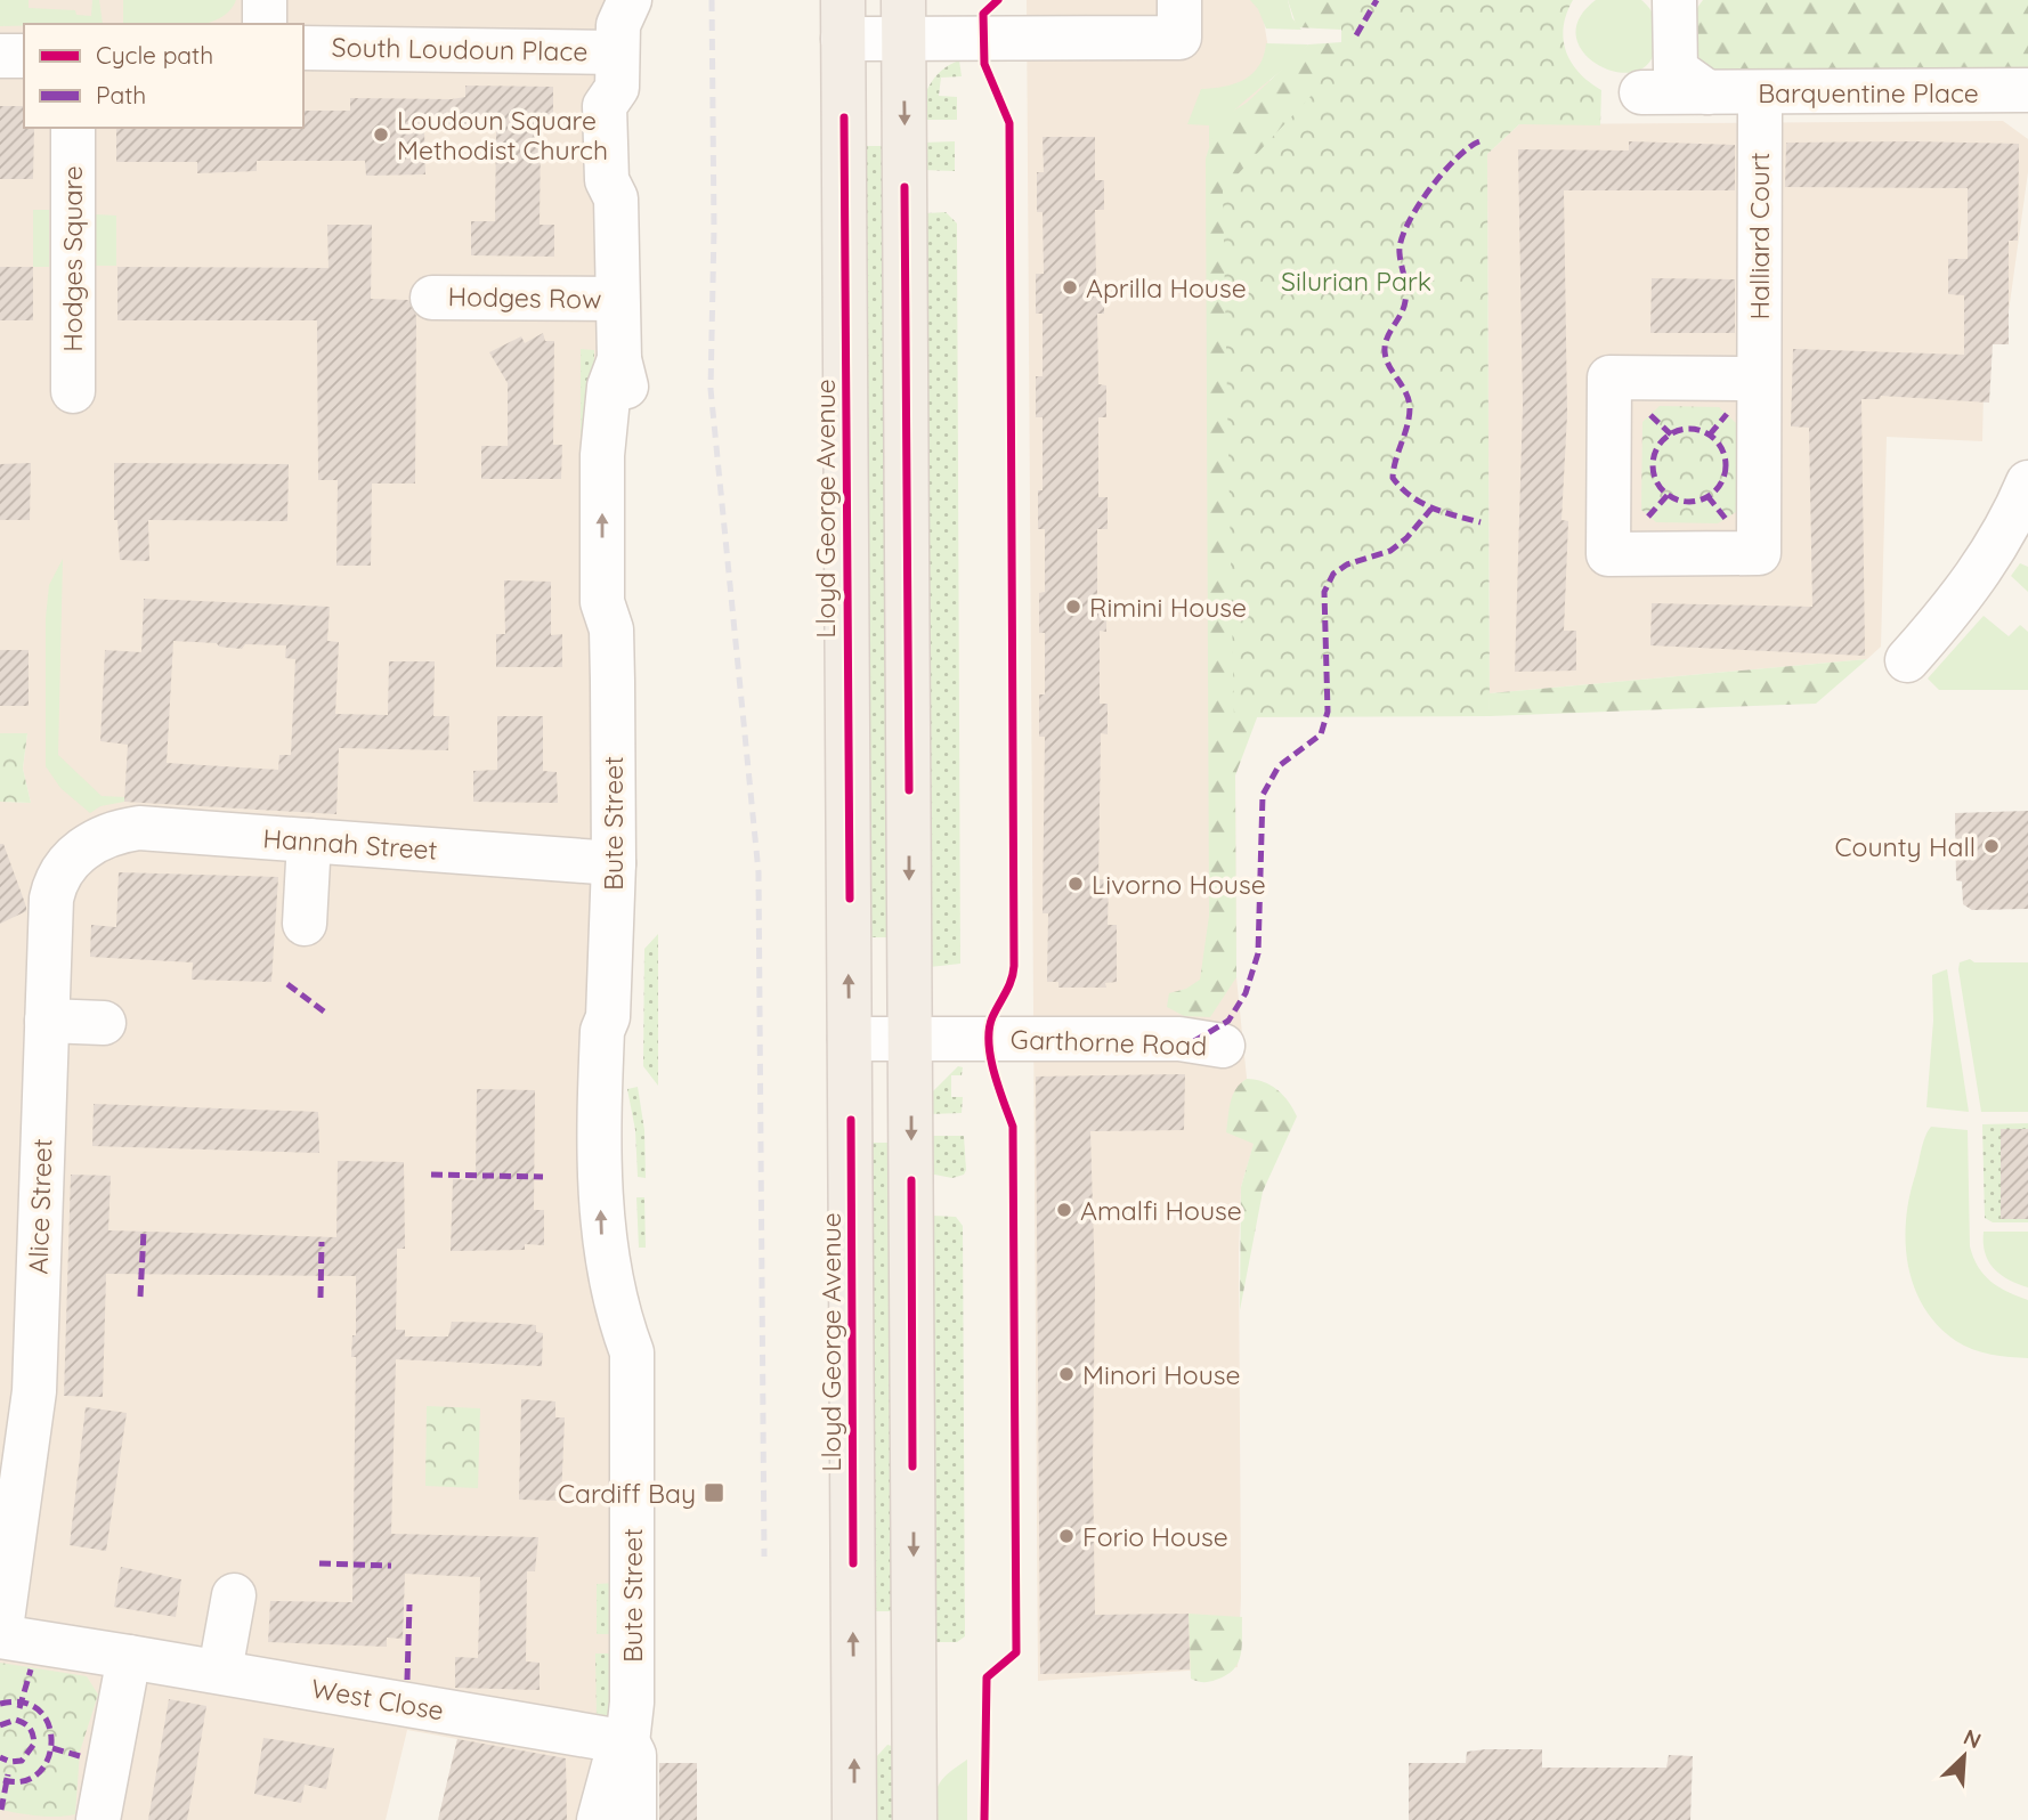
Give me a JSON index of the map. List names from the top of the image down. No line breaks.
{"streets":{"main road":["Lloyd George Avenue"],"street":["South Loudoun Place","Barquentine Place","Halliard Court","Hodges Square","Hodges Row","Bute Street","Hannah Street","Garthorne Road","Alice Street","West Close"]},"crossings":[["South Loudoun Place","Bute Street"],["Barquentine Place","Halliard Court"],["Hodges Row","Bute Street"],["Lloyd George Avenue","Garthorne Road"],["Bute Street","Hannah Street"],["Bute Street","West Close"],["Hannah Street","Alice Street"],["Alice Street","West Close"]],"parks":["Silurian Park"],"places":{"other":["Loudoun Square Methodist Church","Aprilla House","Rimini House","County Hall","Livorno House","Amalfi House","Minori House","Forio House"],"transit":["Cardiff Bay"]},"legend":["Cycle path","Path"],"north":"top right"}
